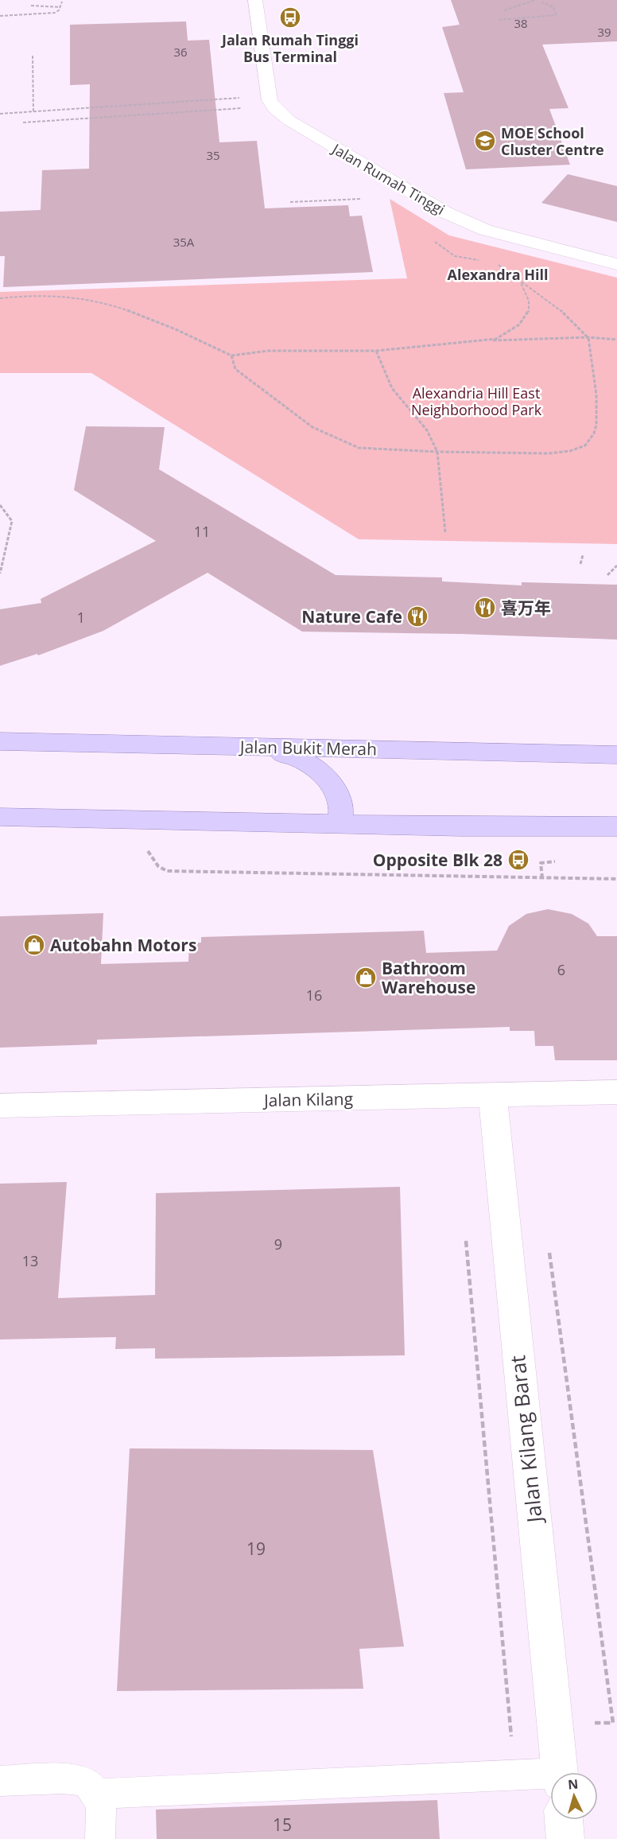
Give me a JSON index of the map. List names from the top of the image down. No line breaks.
{"streets":{"main road":["Jalan Bukit Merah"],"street":["Jalan Rumah Tinggi","Jalan Kilang","Jalan Kilang Barat"]},"crossings":[["Jalan Kilang","Jalan Kilang Barat"]],"districts":["Alexandra Hill"],"parks":["Alexandria Hill East Neighborhood Park"],"places":{"bus stop":["Jalan Rumah Tinggi Bus Terminal","Opposite Blk 28"],"school or university":["MOE School Cluster Centre"],"restaurant":["喜万年","Nature Cafe"],"shop":["Autobahn Motors","Bathroom Warehouse"]},"house_numbers":["38","39","36","35","35A","11","1","6","16","9","13","19","15"],"north":"top"}
